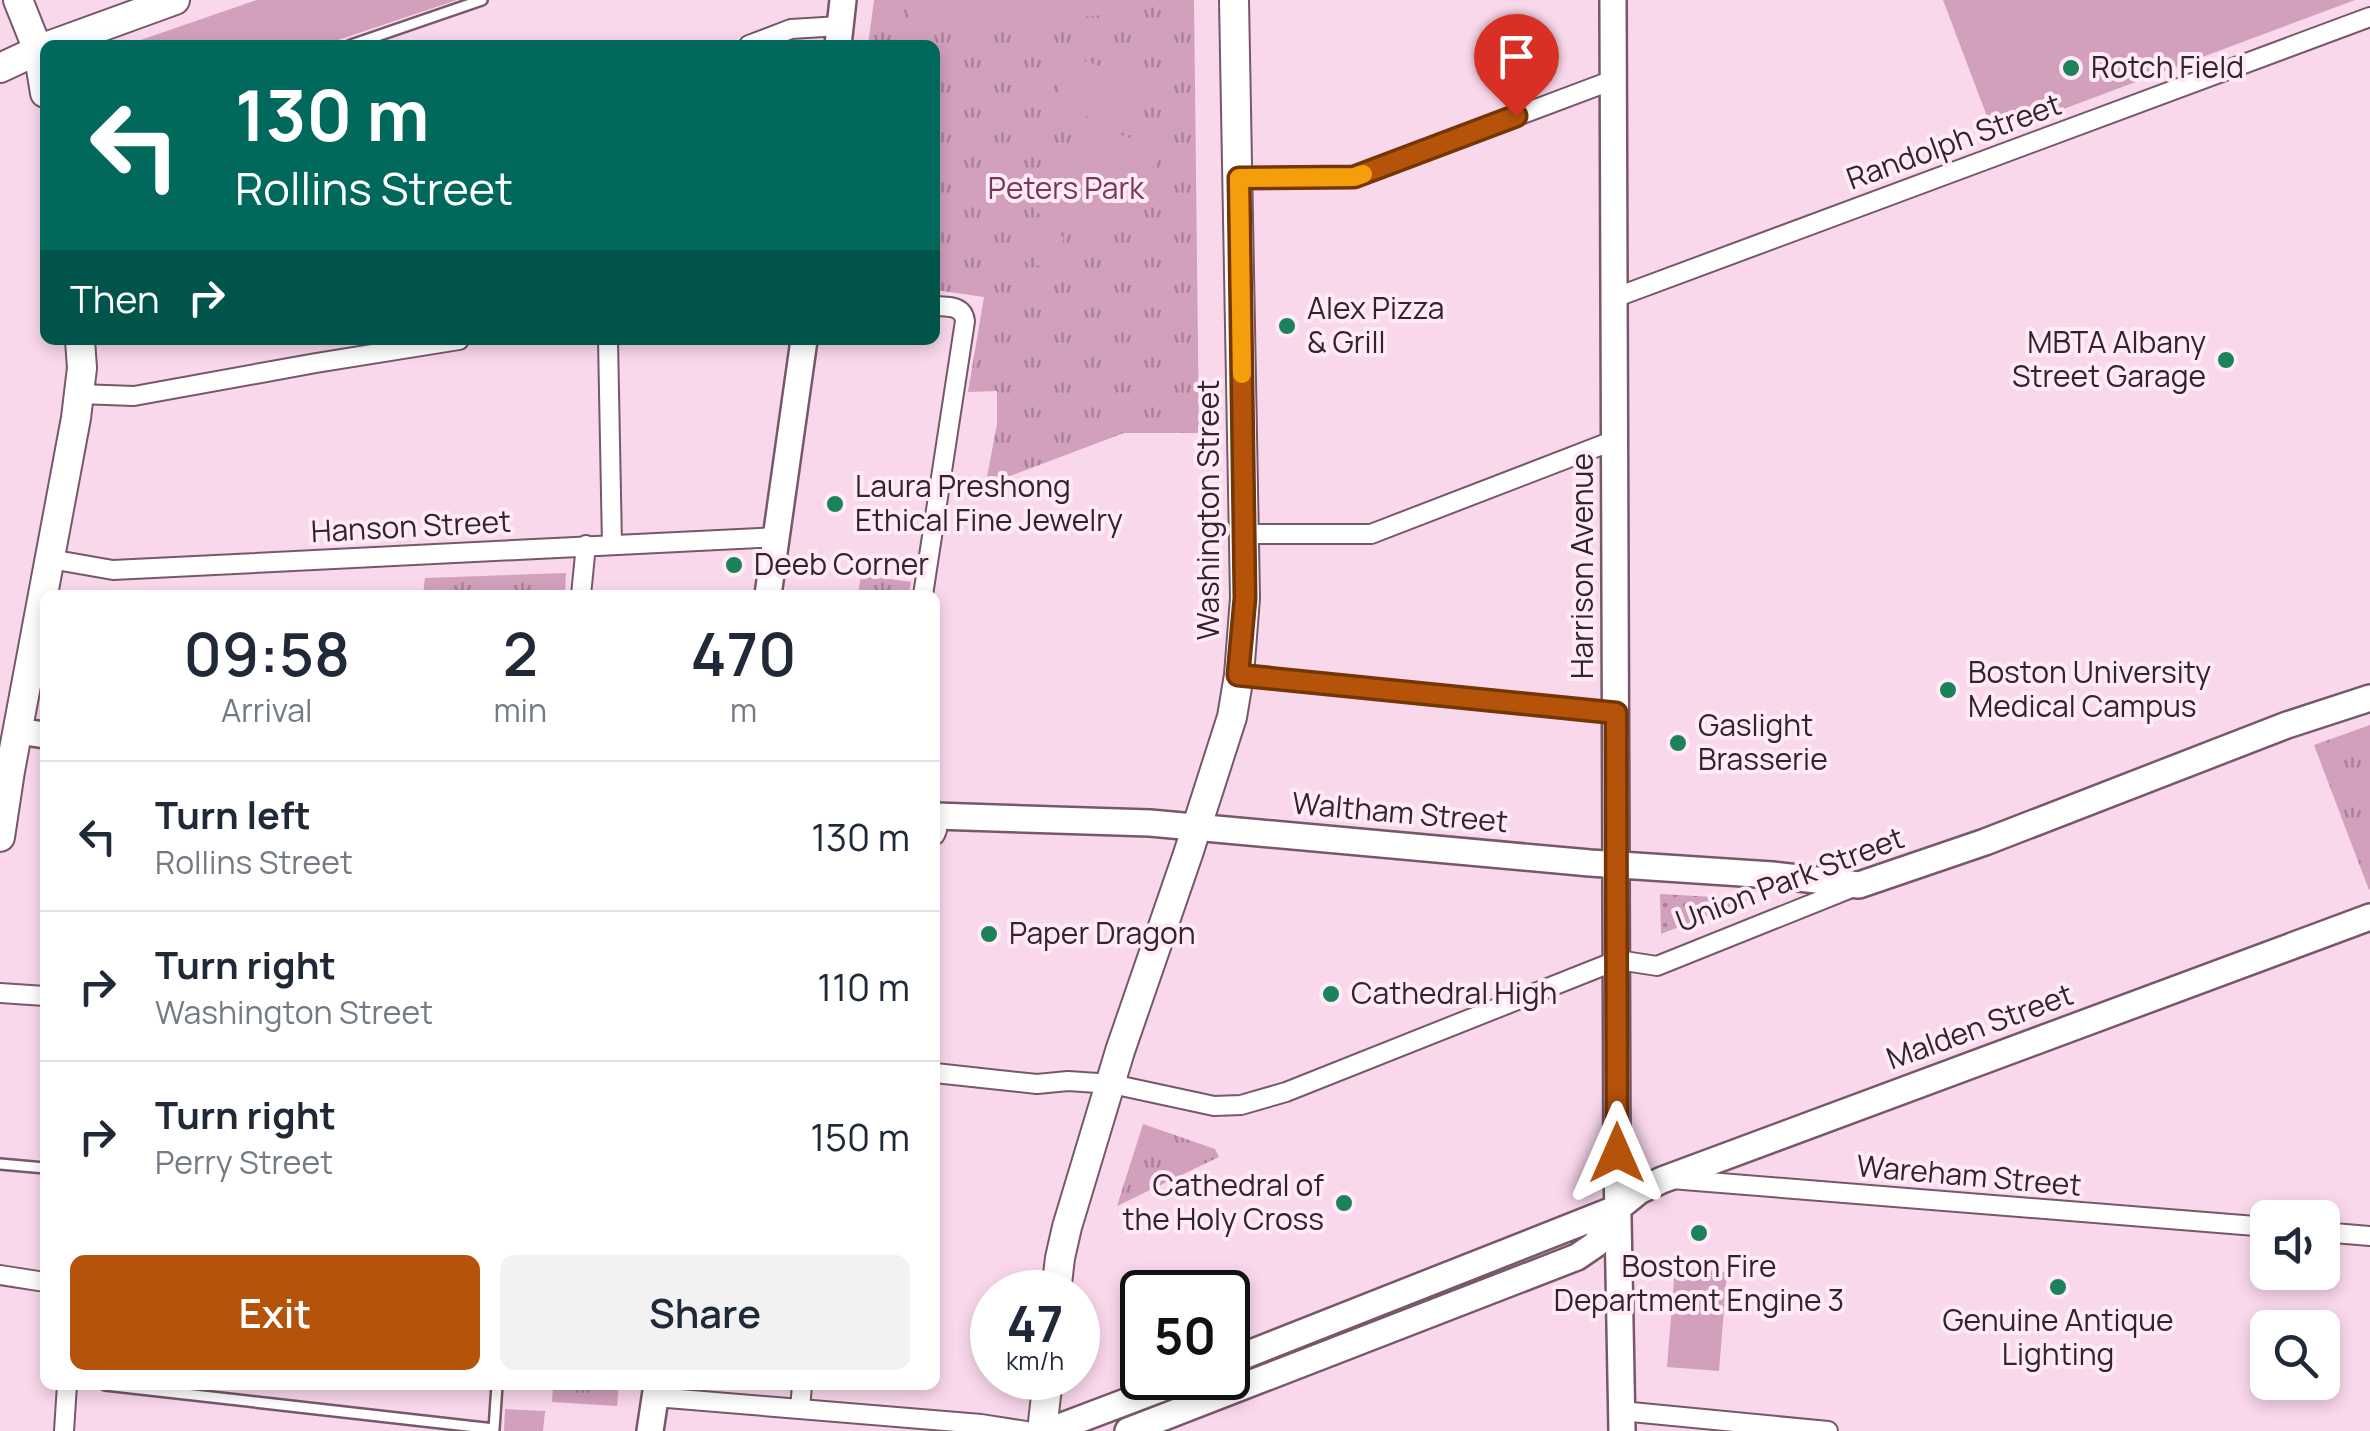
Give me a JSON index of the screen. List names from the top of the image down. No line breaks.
{"streets":{"main road":["Washington Street","Harrison Avenue","Waltham Street","Union Park Street","Malden Street"],"street":["Randolph Street","Hanson Street","Wareham Street"]},"crossings":[["Randolph Street","Harrison Avenue"],["Washington Street","Waltham Street"],["Washington Street","Union Park Street"],["Harrison Avenue","Waltham Street"],["Harrison Avenue","Union Park Street"],["Harrison Avenue","Malden Street"],["Waltham Street","Union Park Street"],["Malden Street","Wareham Street"]],"parks":["Peters Park"],"places":["Rotch Field","Alex Pizza & Grill","MBTA Albany Street Garage","Laura Preshong Ethical Fine Jewelry","Deeb Corner","Boston University Medical Campus","Gaslight Brasserie","Paper Dragon","Cathedral High","Cathedral of the Holy Cross","Boston Fire Department Engine 3","Genuine Antique Lighting"],"page":{"turn":["130 m","Rollins Street"],"then":"Then","eta":["09:58","Arrival","2","min","470","m"],"list":[{"name":"Turn left","note":"Rollins Street","value":"130 m"},{"name":"Turn right","note":"Washington Street","value":"110 m"},{"name":"Turn right","note":"Perry Street","value":"150 m"}],"buttons":["Exit","Share"],"speed":"47 km/h","limit":"50"}}
